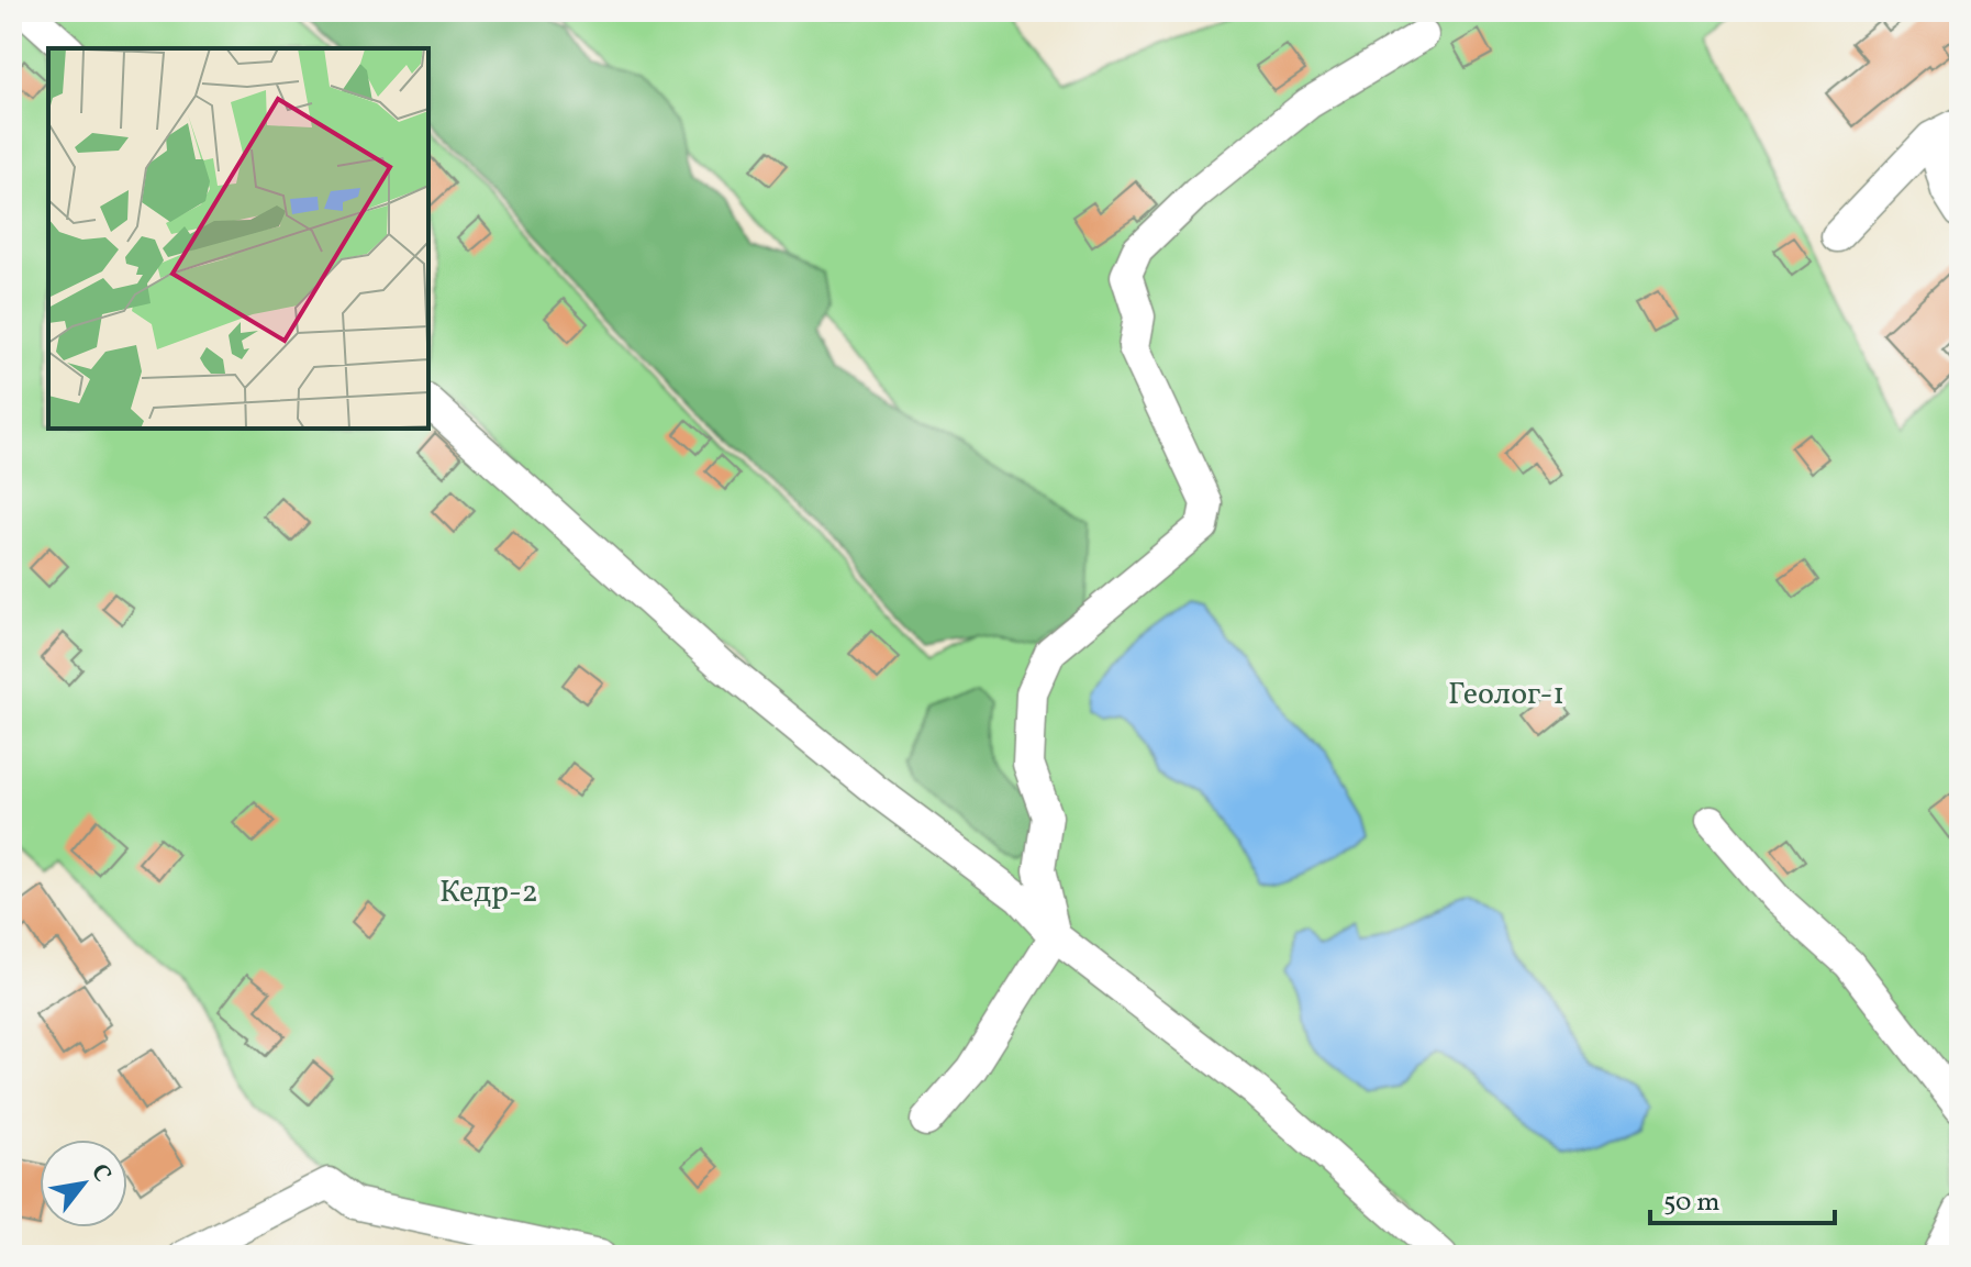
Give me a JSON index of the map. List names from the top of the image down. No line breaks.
{"parks":["Геолог-1","Кедр-2"],"scale_bar":"50 m","north":"top right"}
